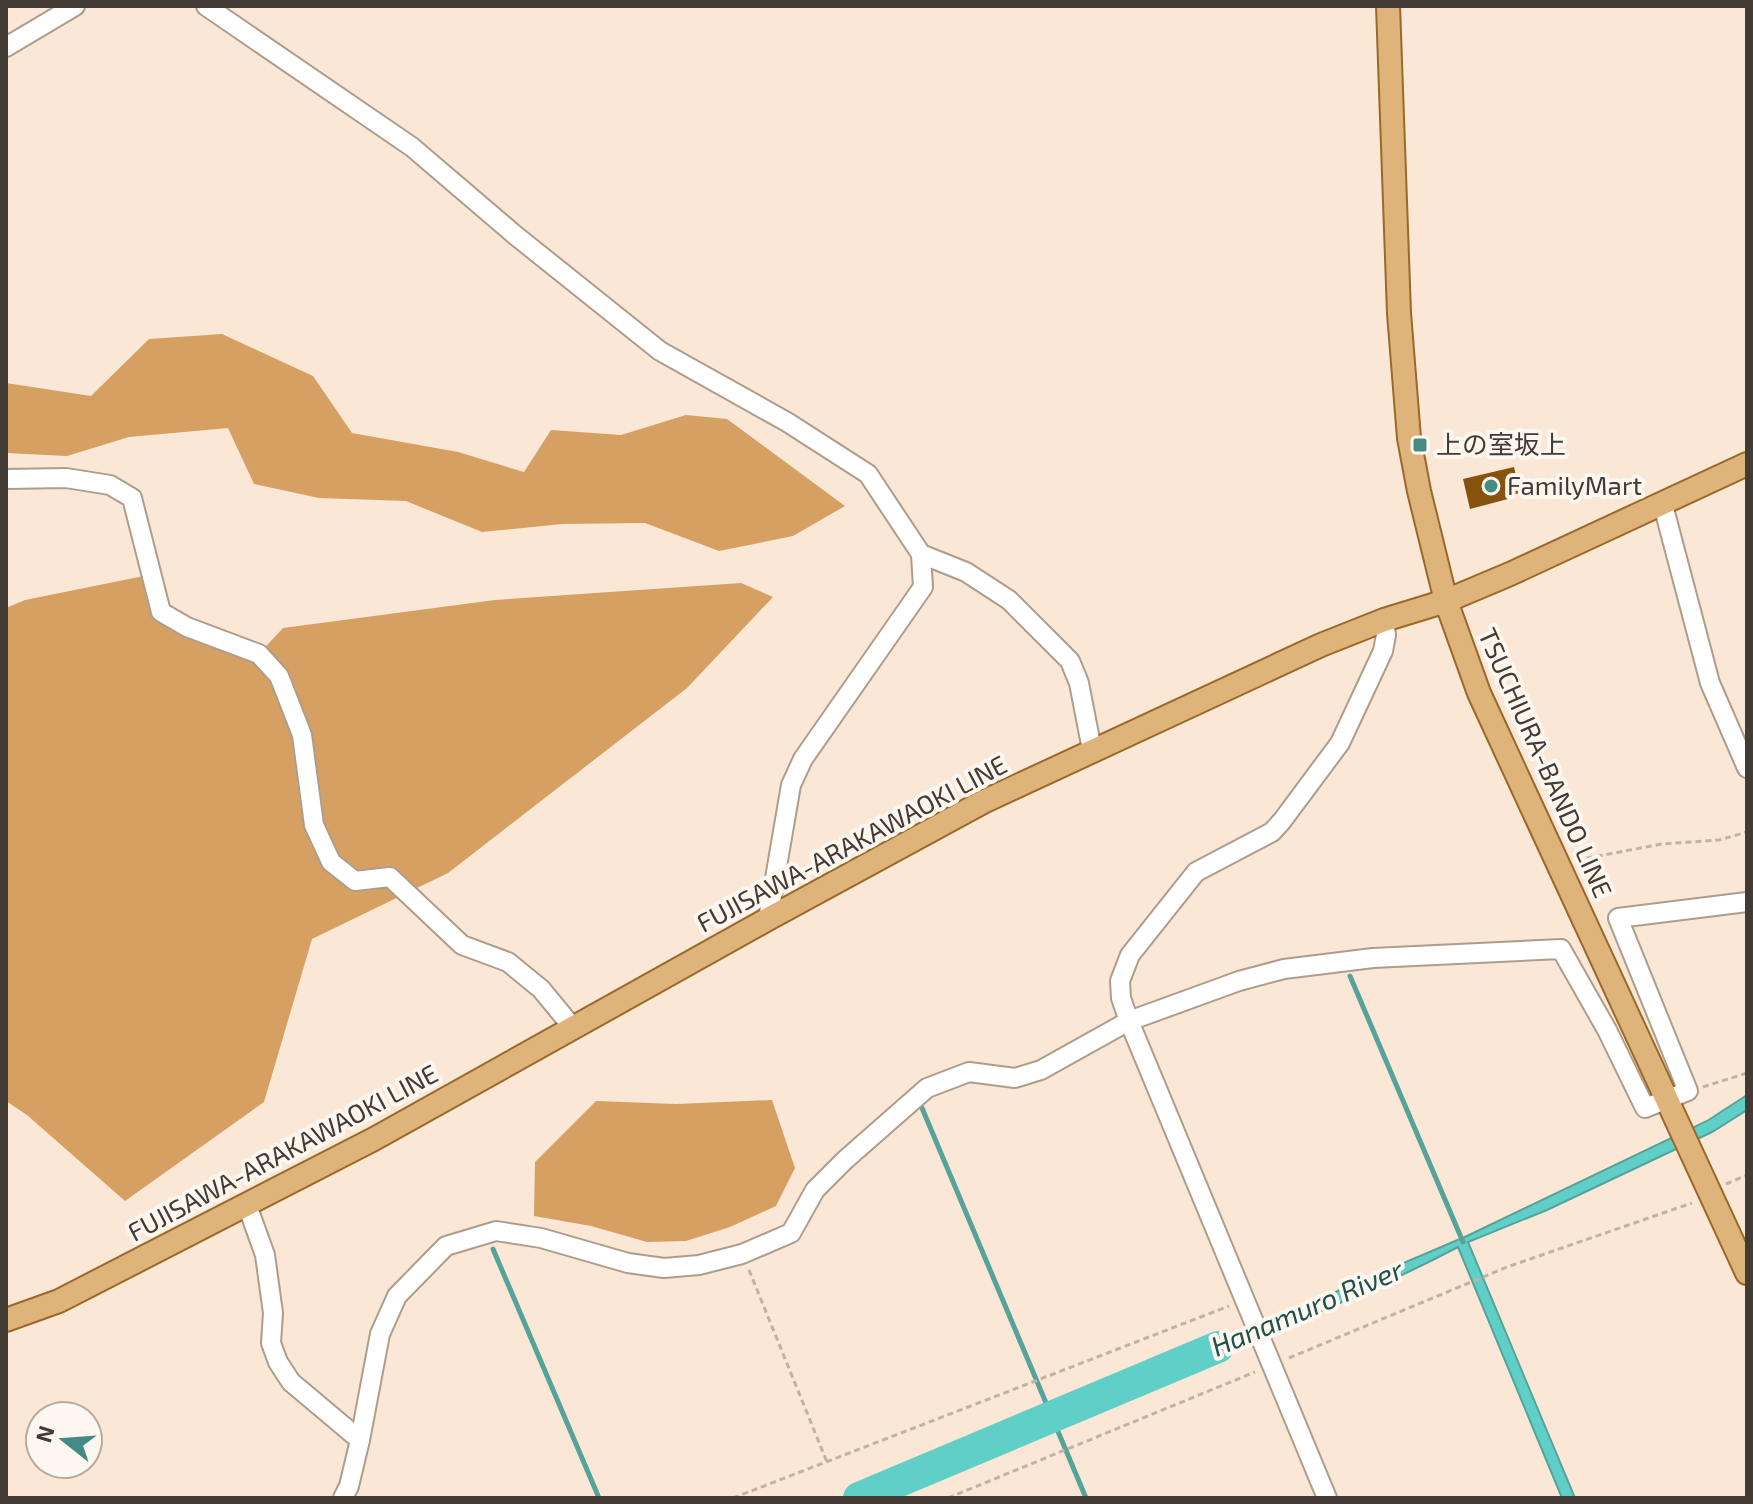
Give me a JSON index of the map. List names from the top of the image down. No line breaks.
{"streets":{"main road":["TSUCHIURA-BANDO LINE","FUJISAWA-ARAKAWAOKI LINE"]},"crossings":[["TSUCHIURA-BANDO LINE","FUJISAWA-ARAKAWAOKI LINE"]],"water":["Hanamuro River"],"places":{"transit":["上の室坂上"],"other":["FamilyMart"]},"north":"left"}
